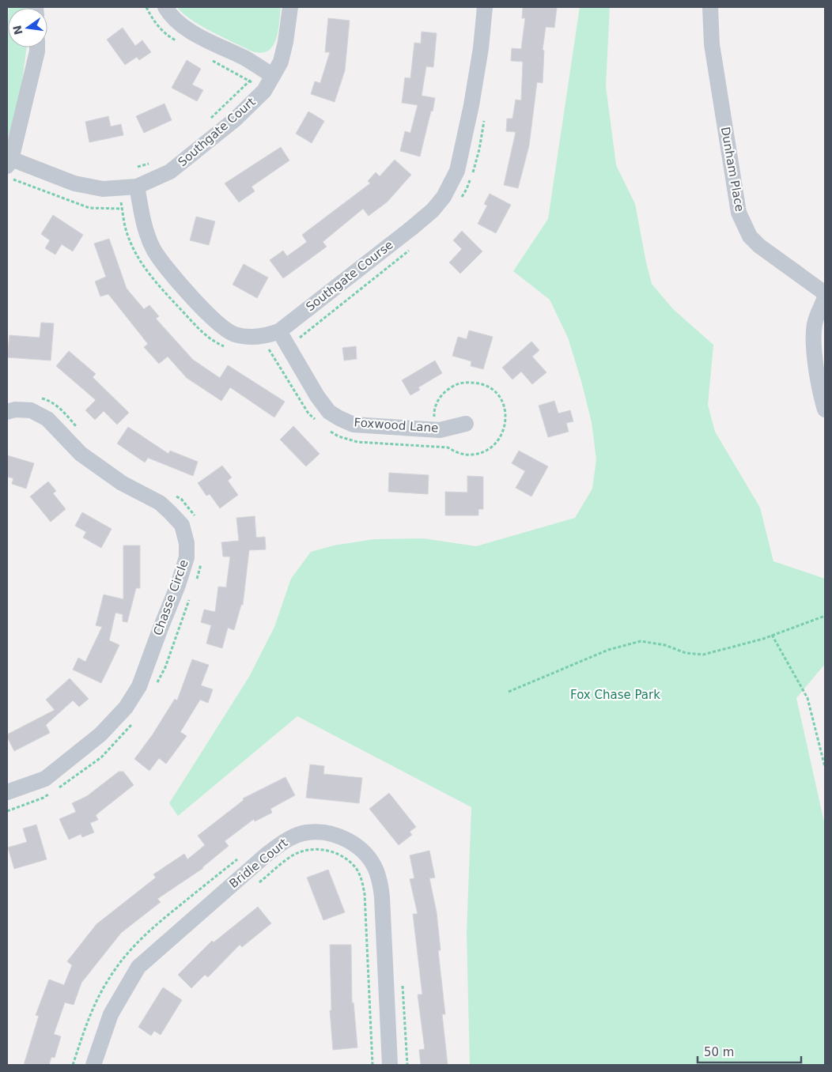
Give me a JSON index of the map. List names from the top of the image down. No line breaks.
{"streets":{"street":["Southgate Court","Dunham Place","Southgate Course","Foxwood Lane","Chasse Circle","Bridle Court"]},"crossings":[["Southgate Court","Southgate Course"],["Southgate Course","Foxwood Lane"]],"parks":["Fox Chase Park"],"scale_bar":"50 m","north":"left"}
